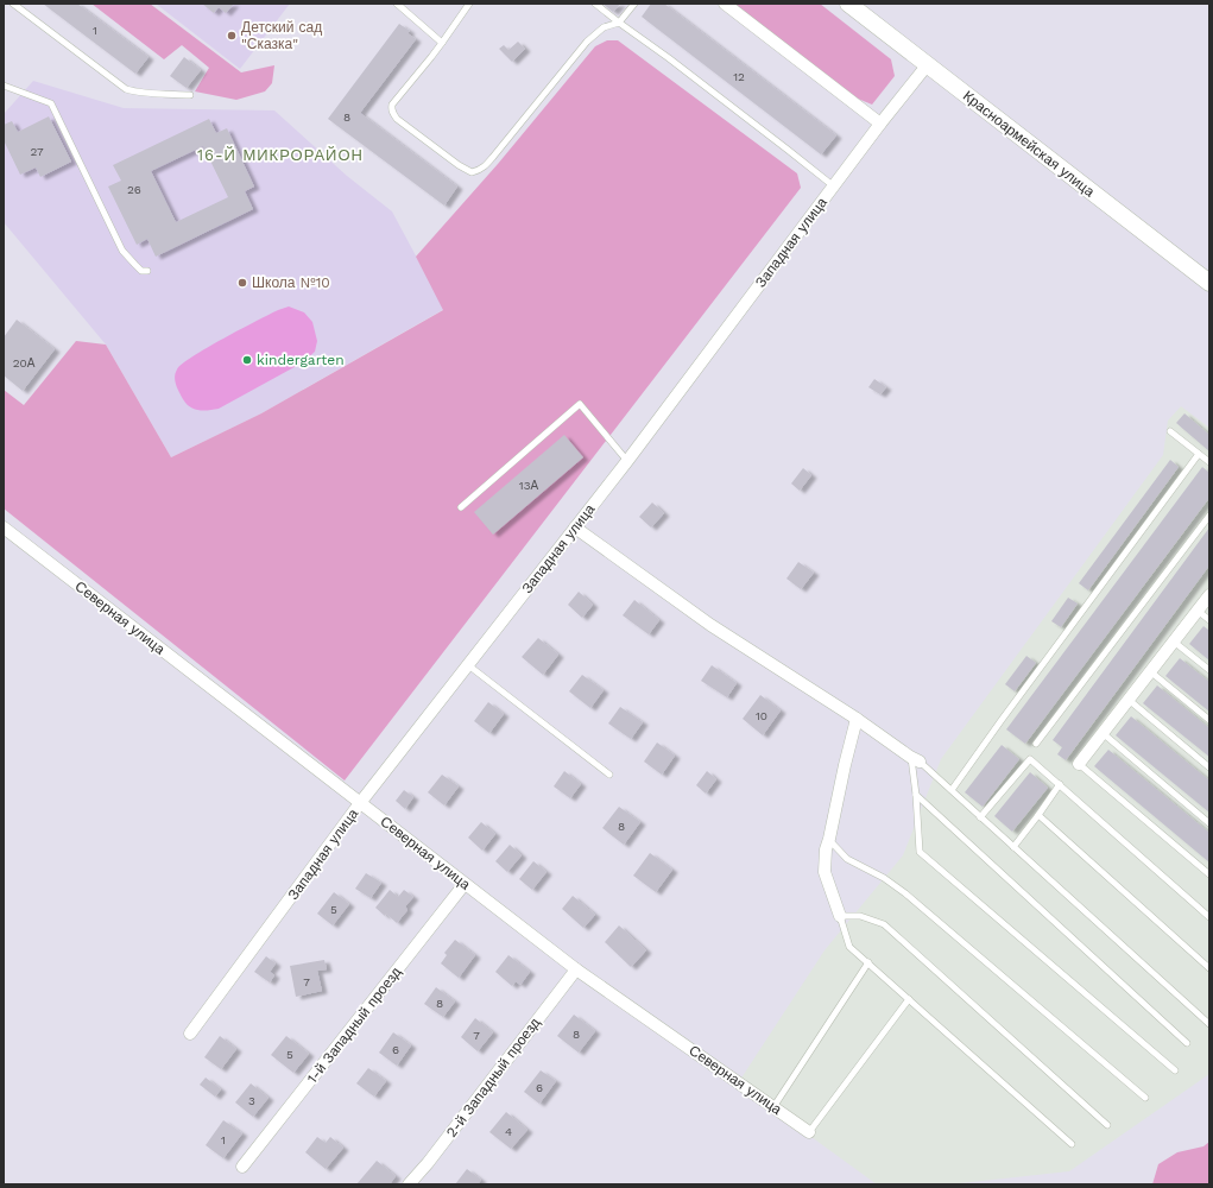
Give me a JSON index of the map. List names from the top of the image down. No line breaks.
{"streets":{"main road":["Красноармейская улица"],"street":["Западная улица","Северная улица","1-й Западный проезд","2-й Западный проезд"]},"crossings":[["Красноармейская улица","Западная улица"],["Западная улица","Северная улица"],["Северная улица","1-й Западный проезд"],["Северная улица","2-й Западный проезд"]],"districts":["16-Й МИКРОРАЙОН"],"places":["Детский сад \"Сказка\"","Школа №10","kindergarten"],"house_numbers":["1","12","8","27","26","20А","13А","10","8","5","7","8","8","7","6","5","6","3","4","1"]}
